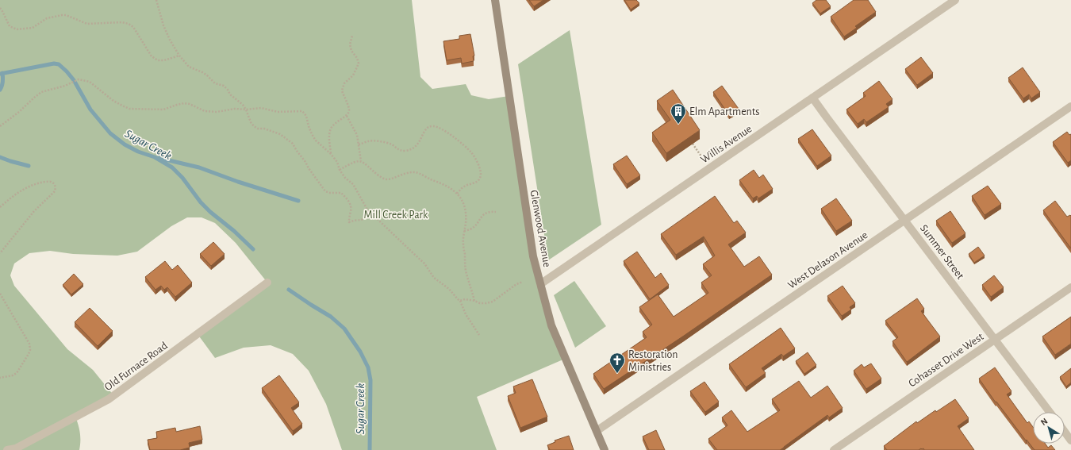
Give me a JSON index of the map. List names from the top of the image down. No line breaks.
{"streets":{"main road":["Glenwood Avenue"],"street":["Willis Avenue","Summer Street","West Delason Avenue","Cohasset Drive West","Old Furnace Road"]},"crossings":[["Willis Avenue","Glenwood Avenue"],["Willis Avenue","Summer Street"],["Glenwood Avenue","West Delason Avenue"],["Summer Street","West Delason Avenue"],["Summer Street","Cohasset Drive West"]],"water":["Sugar Creek"],"parks":["Mill Creek Park"],"places":{"building":["Elm Apartments"],"church":["Restoration Ministries"]},"north":"top left"}
